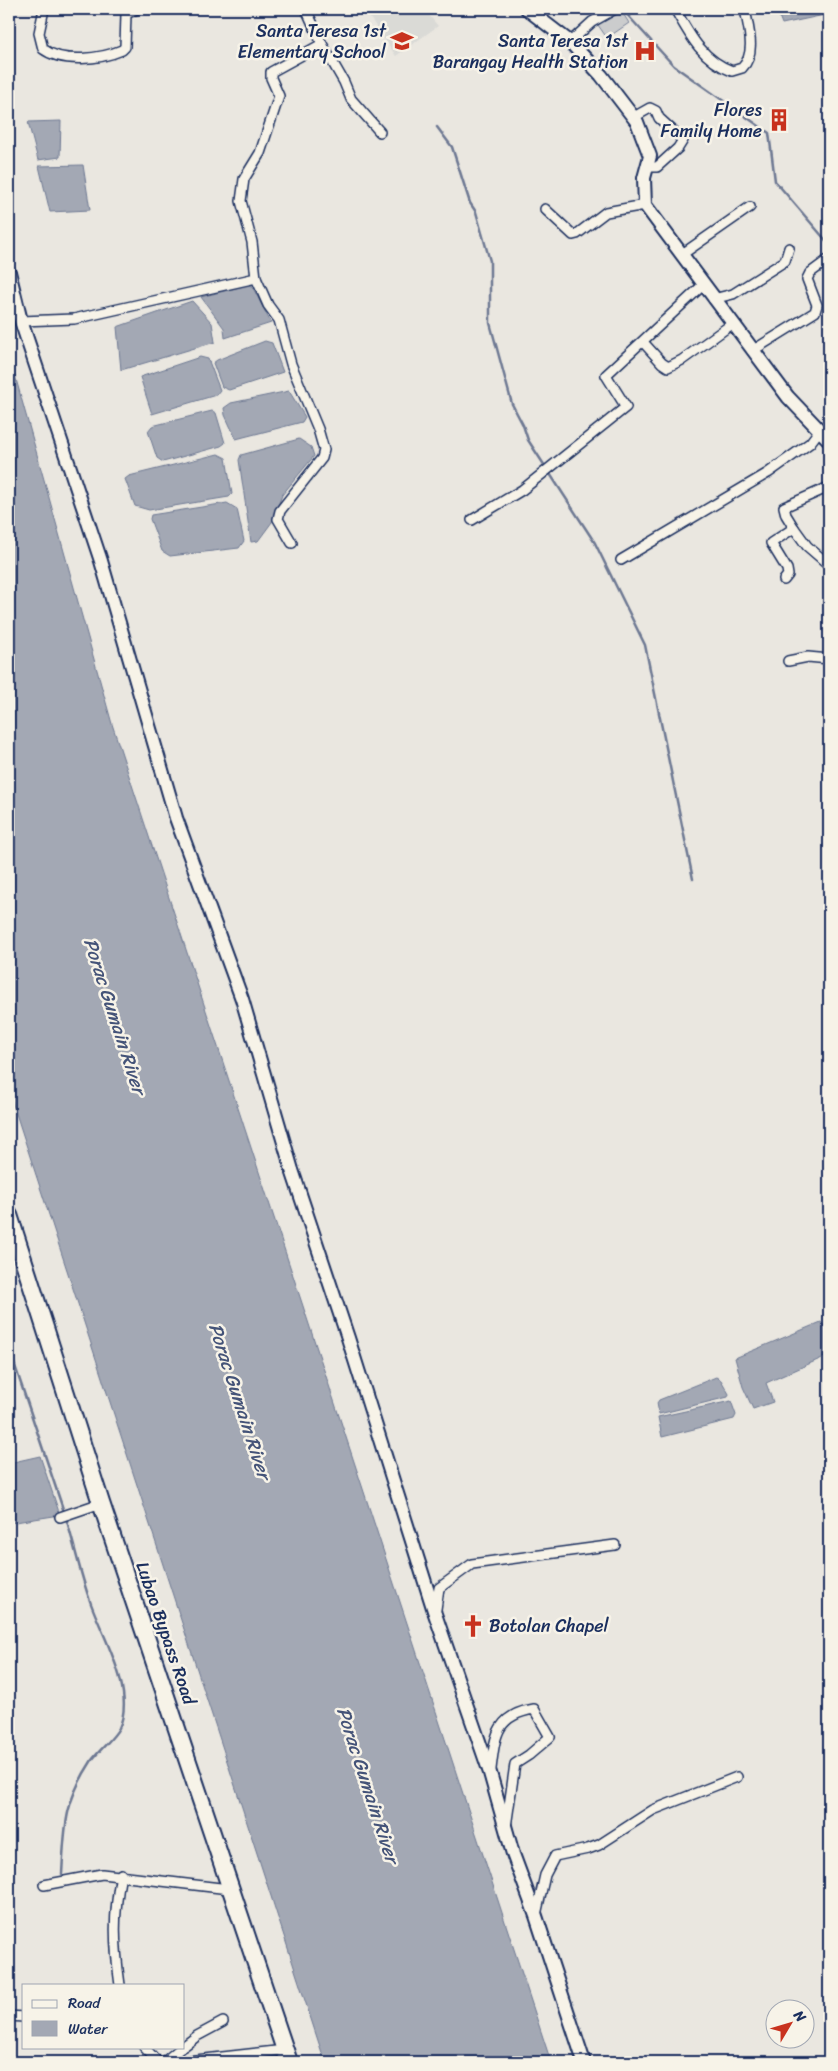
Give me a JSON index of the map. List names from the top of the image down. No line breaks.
{"streets":{"highway":["Lubao Bypass Road"]},"water":["Porac Gumain River"],"places":{"school or university":["Santa Teresa 1st Elementary School"],"hospital":["Santa Teresa 1st Barangay Health Station"],"building":["Flores Family Home"],"church":["Botolan Chapel"]},"legend":["Road","Water"],"north":"top right"}
